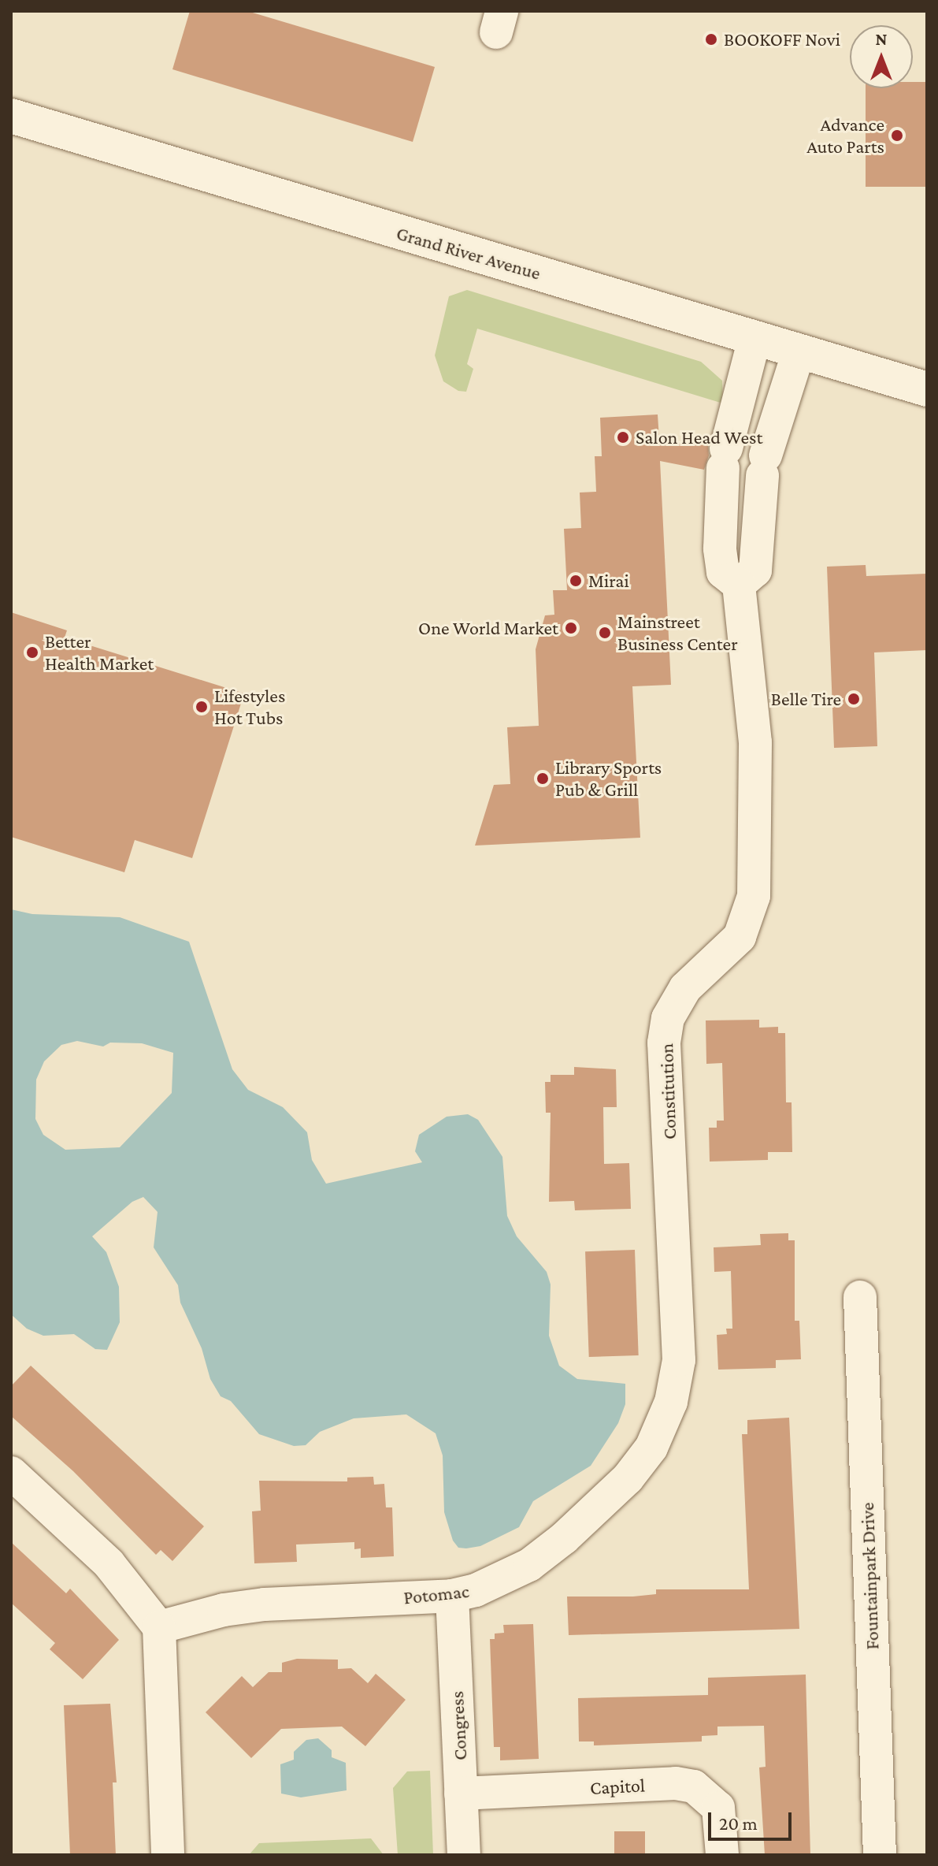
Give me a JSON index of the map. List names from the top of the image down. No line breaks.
{"streets":{"main road":["Grand River Avenue"],"street":["Constitution","Fountainpark Drive","Potomac","Congress","Capitol"]},"crossings":[["Grand River Avenue","Constitution"],["Constitution","Potomac"],["Potomac","Congress"],["Congress","Capitol"]],"places":["BOOKOFF Novi","Advance Auto Parts","Salon Head West","Mirai","One World Market","Mainstreet Business Center","Better Health Market","Belle Tire","Lifestyles Hot Tubs","Library Sports Pub & Grill"],"scale_bar":"20 m","north":"top"}
